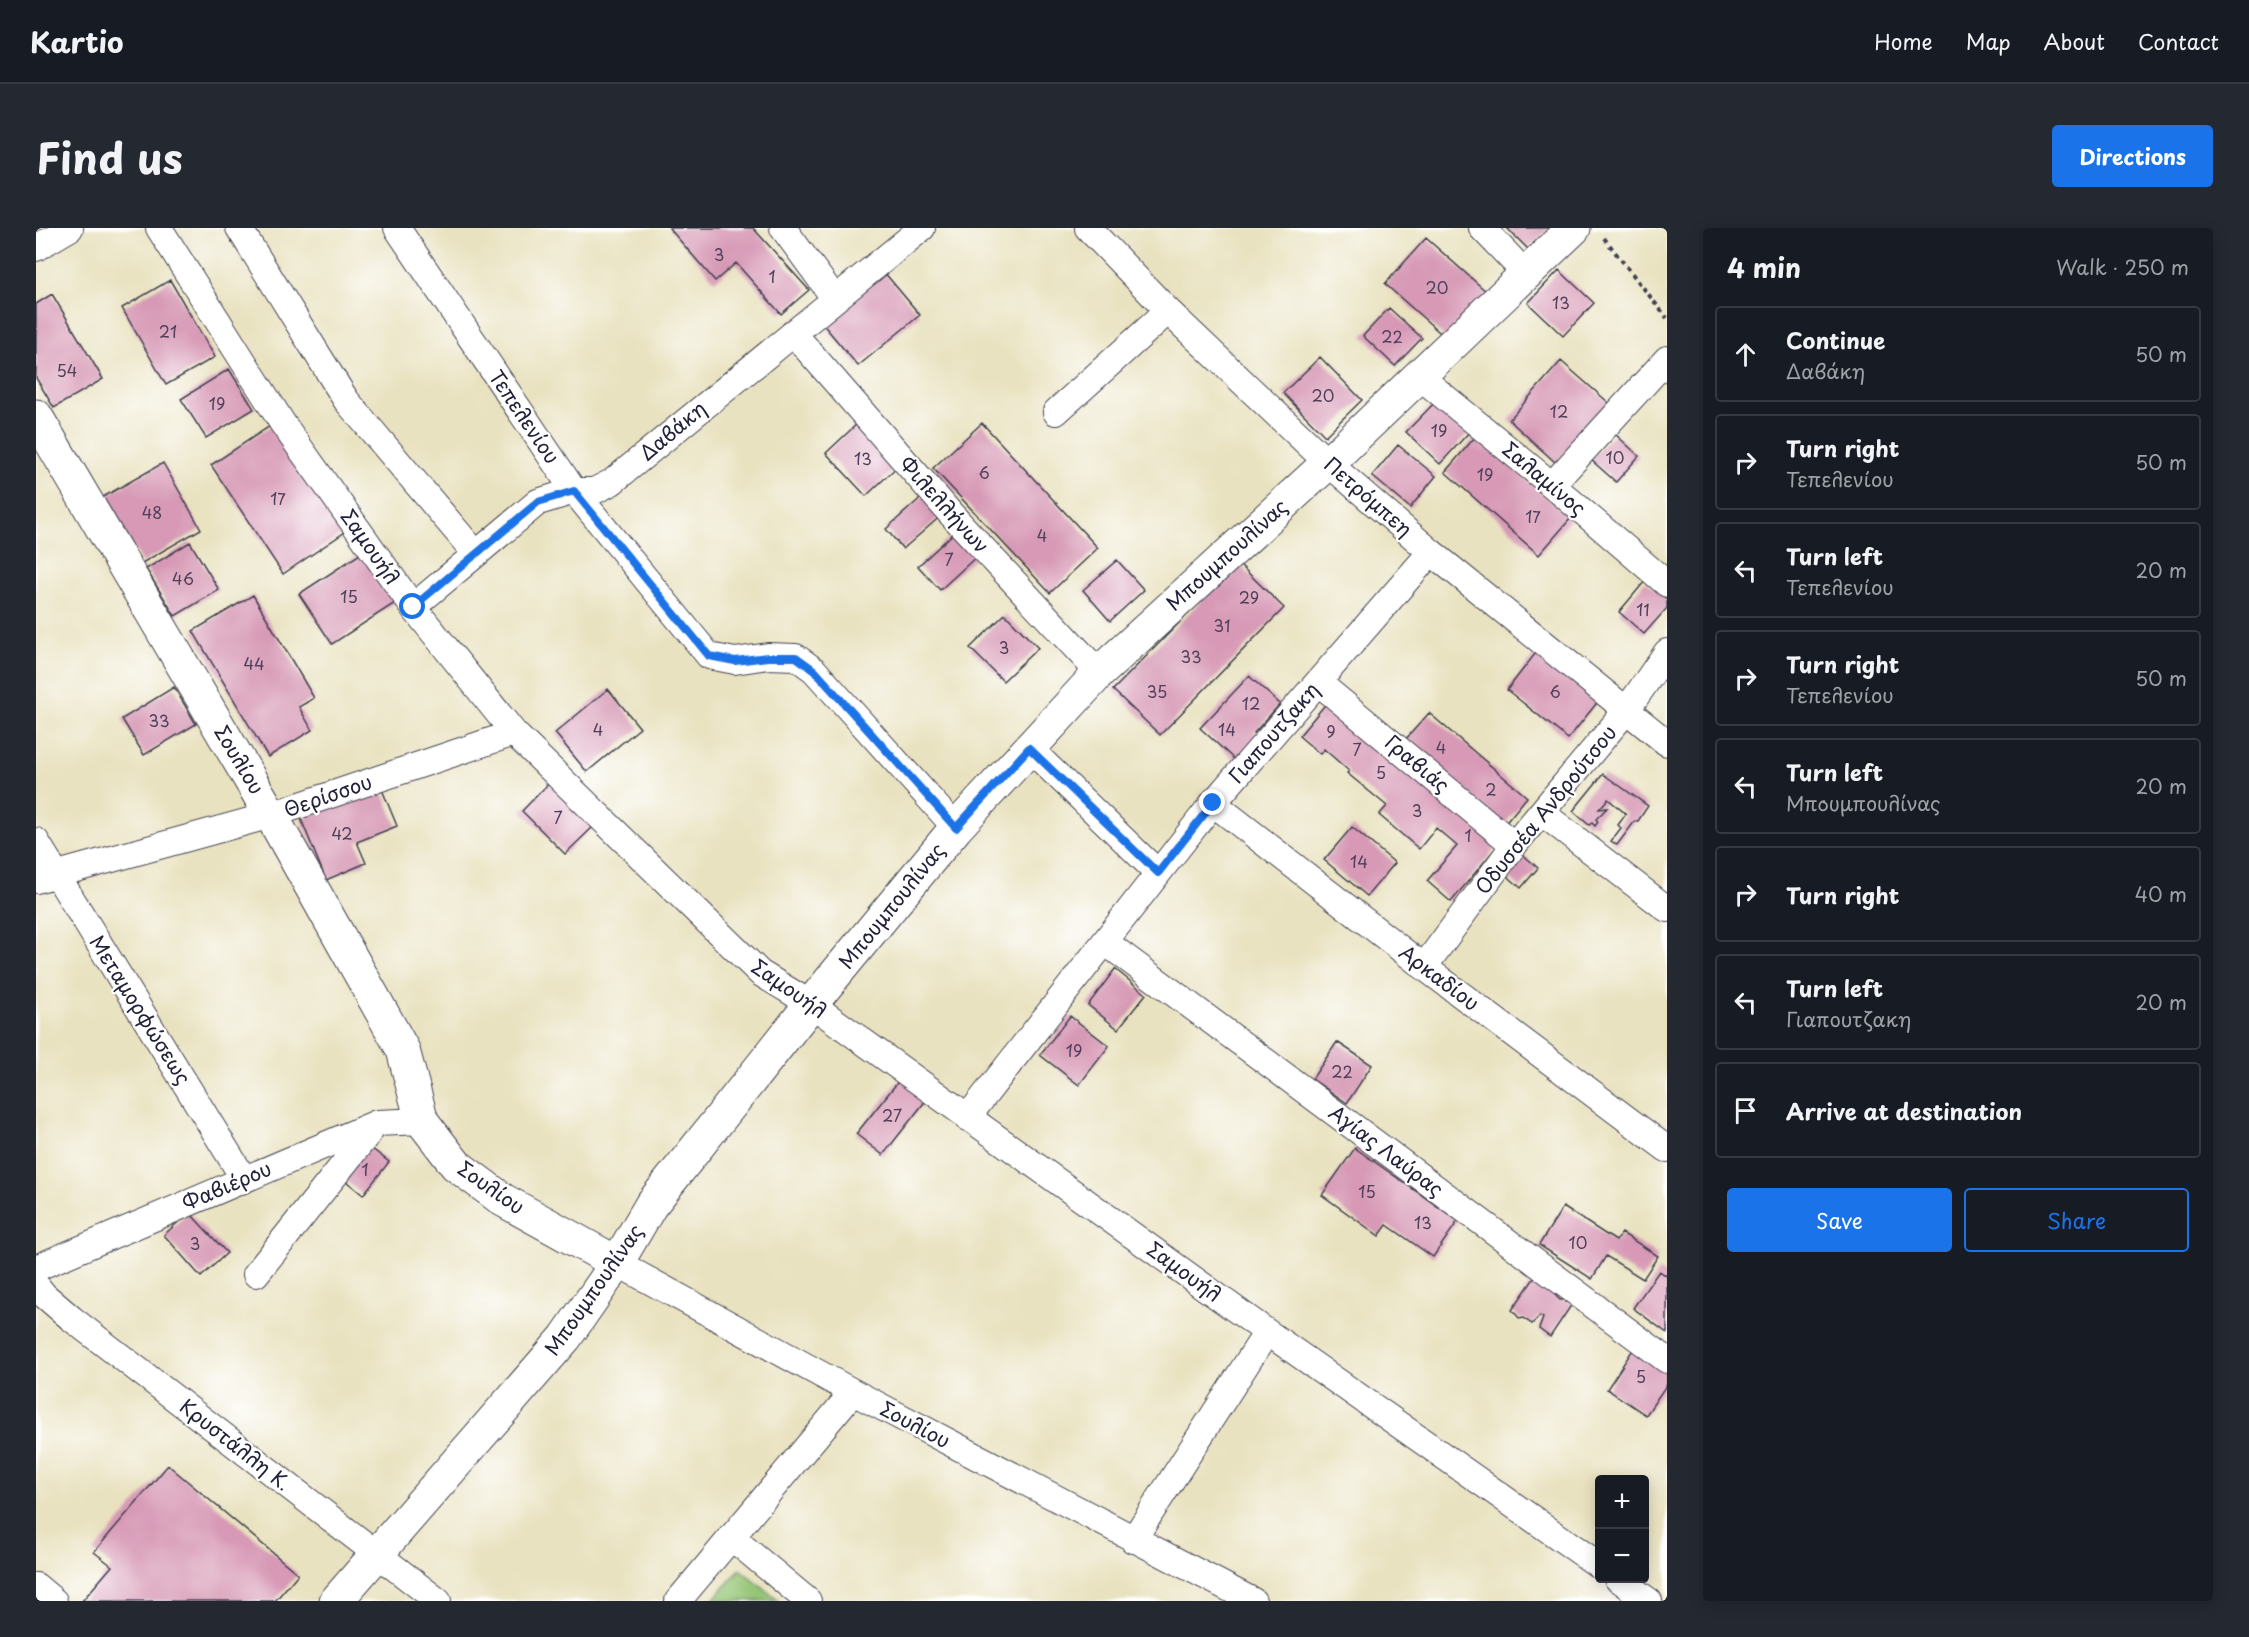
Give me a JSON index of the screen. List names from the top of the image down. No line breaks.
{"streets":{"street":["Τεπελενίου","Δαβάκη","Σαλαμίνος","Πετρόμπεη","Φιλελλήνων","Σαμουήλ","Μπουμπουλίνας","Γιαπουτζακη","Σουλίου","Γραβιάς","Θερίσσου","Οδυσσέα Ανδρούτσου","Αρκαδίου","Μεταμορφώσεως","Αγίας Λαύρας","Φαβιέρου","Κρυστάλλη Κ."]},"crossings":[["Τεπελενίου","Δαβάκη"],["Τεπελενίου","Μπουμπουλίνας"],["Δαβάκη","Φιλελλήνων"],["Δαβάκη","Σαμουήλ"],["Σαλαμίνος","Μπουμπουλίνας"],["Πετρόμπεη","Μπουμπουλίνας"],["Πετρόμπεη","Γιαπουτζακη"],["Πετρόμπεη","Οδυσσέα Ανδρούτσου"],["Φιλελλήνων","Μπουμπουλίνας"],["Σαμουήλ","Μπουμπουλίνας"],["Σαμουήλ","Γιαπουτζακη"],["Σαμουήλ","Θερίσσου"],["Μπουμπουλίνας","Σουλίου"],["Μπουμπουλίνας","Κρυστάλλη Κ."],["Γιαπουτζακη","Γραβιάς"],["Γιαπουτζακη","Αρκαδίου"],["Γιαπουτζακη","Αγίας Λαύρας"],["Σουλίου","Θερίσσου"],["Σουλίου","Φαβιέρου"],["Γραβιάς","Οδυσσέα Ανδρούτσου"],["Θερίσσου","Μεταμορφώσεως"],["Οδυσσέα Ανδρούτσου","Αρκαδίου"],["Μεταμορφώσεως","Φαβιέρου"]],"house_numbers":["3","1","20","13","21","22","54","20","19","12","19","10","13","6","19","17","48","17","4","7","46","15","29","11","31","3","33","44","35","6","12","33","4","14","9","4","7","5","2","3","7","42","1","14","19","22","27","1","15","13","10","3","5"],"page":{"header":"Kartio","nav":["Home","Map","About","Contact"],"title":"Find us","buttons":["Directions",["Save","Share"]],"heading":["4 min","Walk · 250 m"],"list":[["Continue","Δαβάκη","50 m"],["Turn right","Τεπελενίου","50 m"],["Turn left","Τεπελενίου","20 m"],["Turn right","Τεπελενίου","50 m"],["Turn left","Μπουμπουλίνας","20 m"],["Turn right","40 m"],["Turn left","Γιαπουτζακη","20 m"],"Arrive at destination"],"map_buttons":["+","−"]}}
